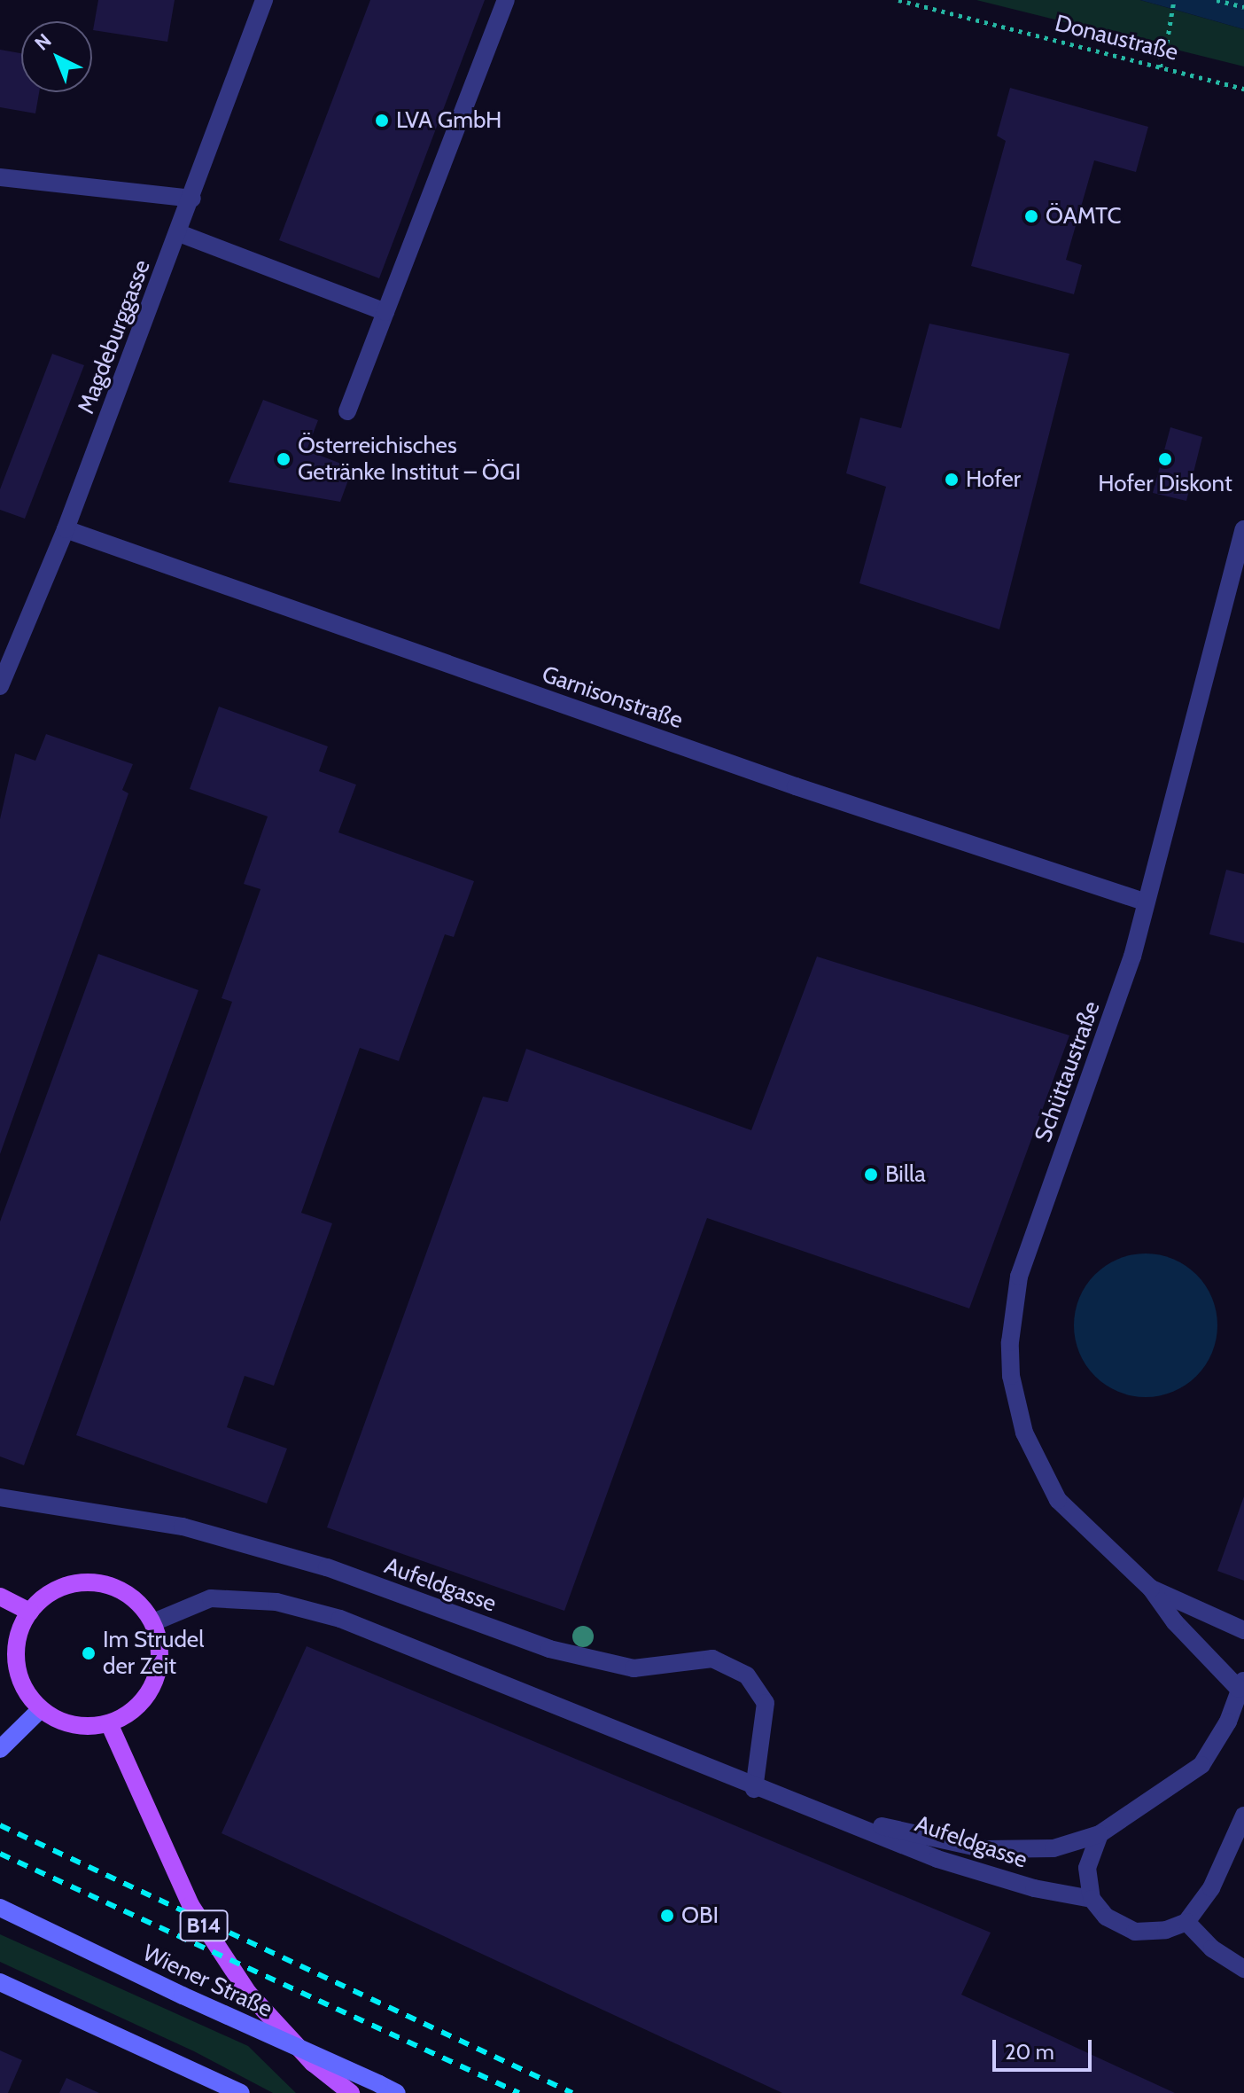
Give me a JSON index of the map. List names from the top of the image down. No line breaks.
{"streets":{"main road":["B14","Wiener Straße"],"street":["Magdeburggasse","Garnisonstraße","Schüttaustraße","Aufeldgasse"],"path":["Donaustraße"]},"crossings":[["Magdeburggasse","Garnisonstraße"],["Garnisonstraße","Schüttaustraße"],["Schüttaustraße","Aufeldgasse"],["Aufeldgasse","B14"]],"places":["LVA GmbH","ÖAMTC","Österreichisches Getränke Institut – ÖGI","Hofer Diskont","Hofer","Billa","Im Strudel der Zeit","OBI"],"scale_bar":"20 m","north":"top left"}
